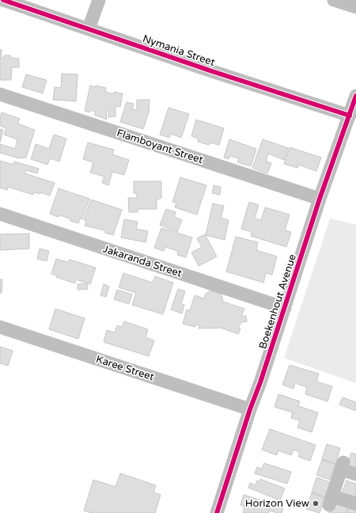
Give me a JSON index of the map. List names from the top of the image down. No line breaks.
{"streets":{"street":["Nymania Street","Flamboyant Street","Jakaranda Street","Boekenhout Avenue","Karee Street"]},"crossings":[["Nymania Street","Boekenhout Avenue"],["Flamboyant Street","Boekenhout Avenue"],["Jakaranda Street","Boekenhout Avenue"],["Boekenhout Avenue","Karee Street"]],"places":["Horizon View"]}
